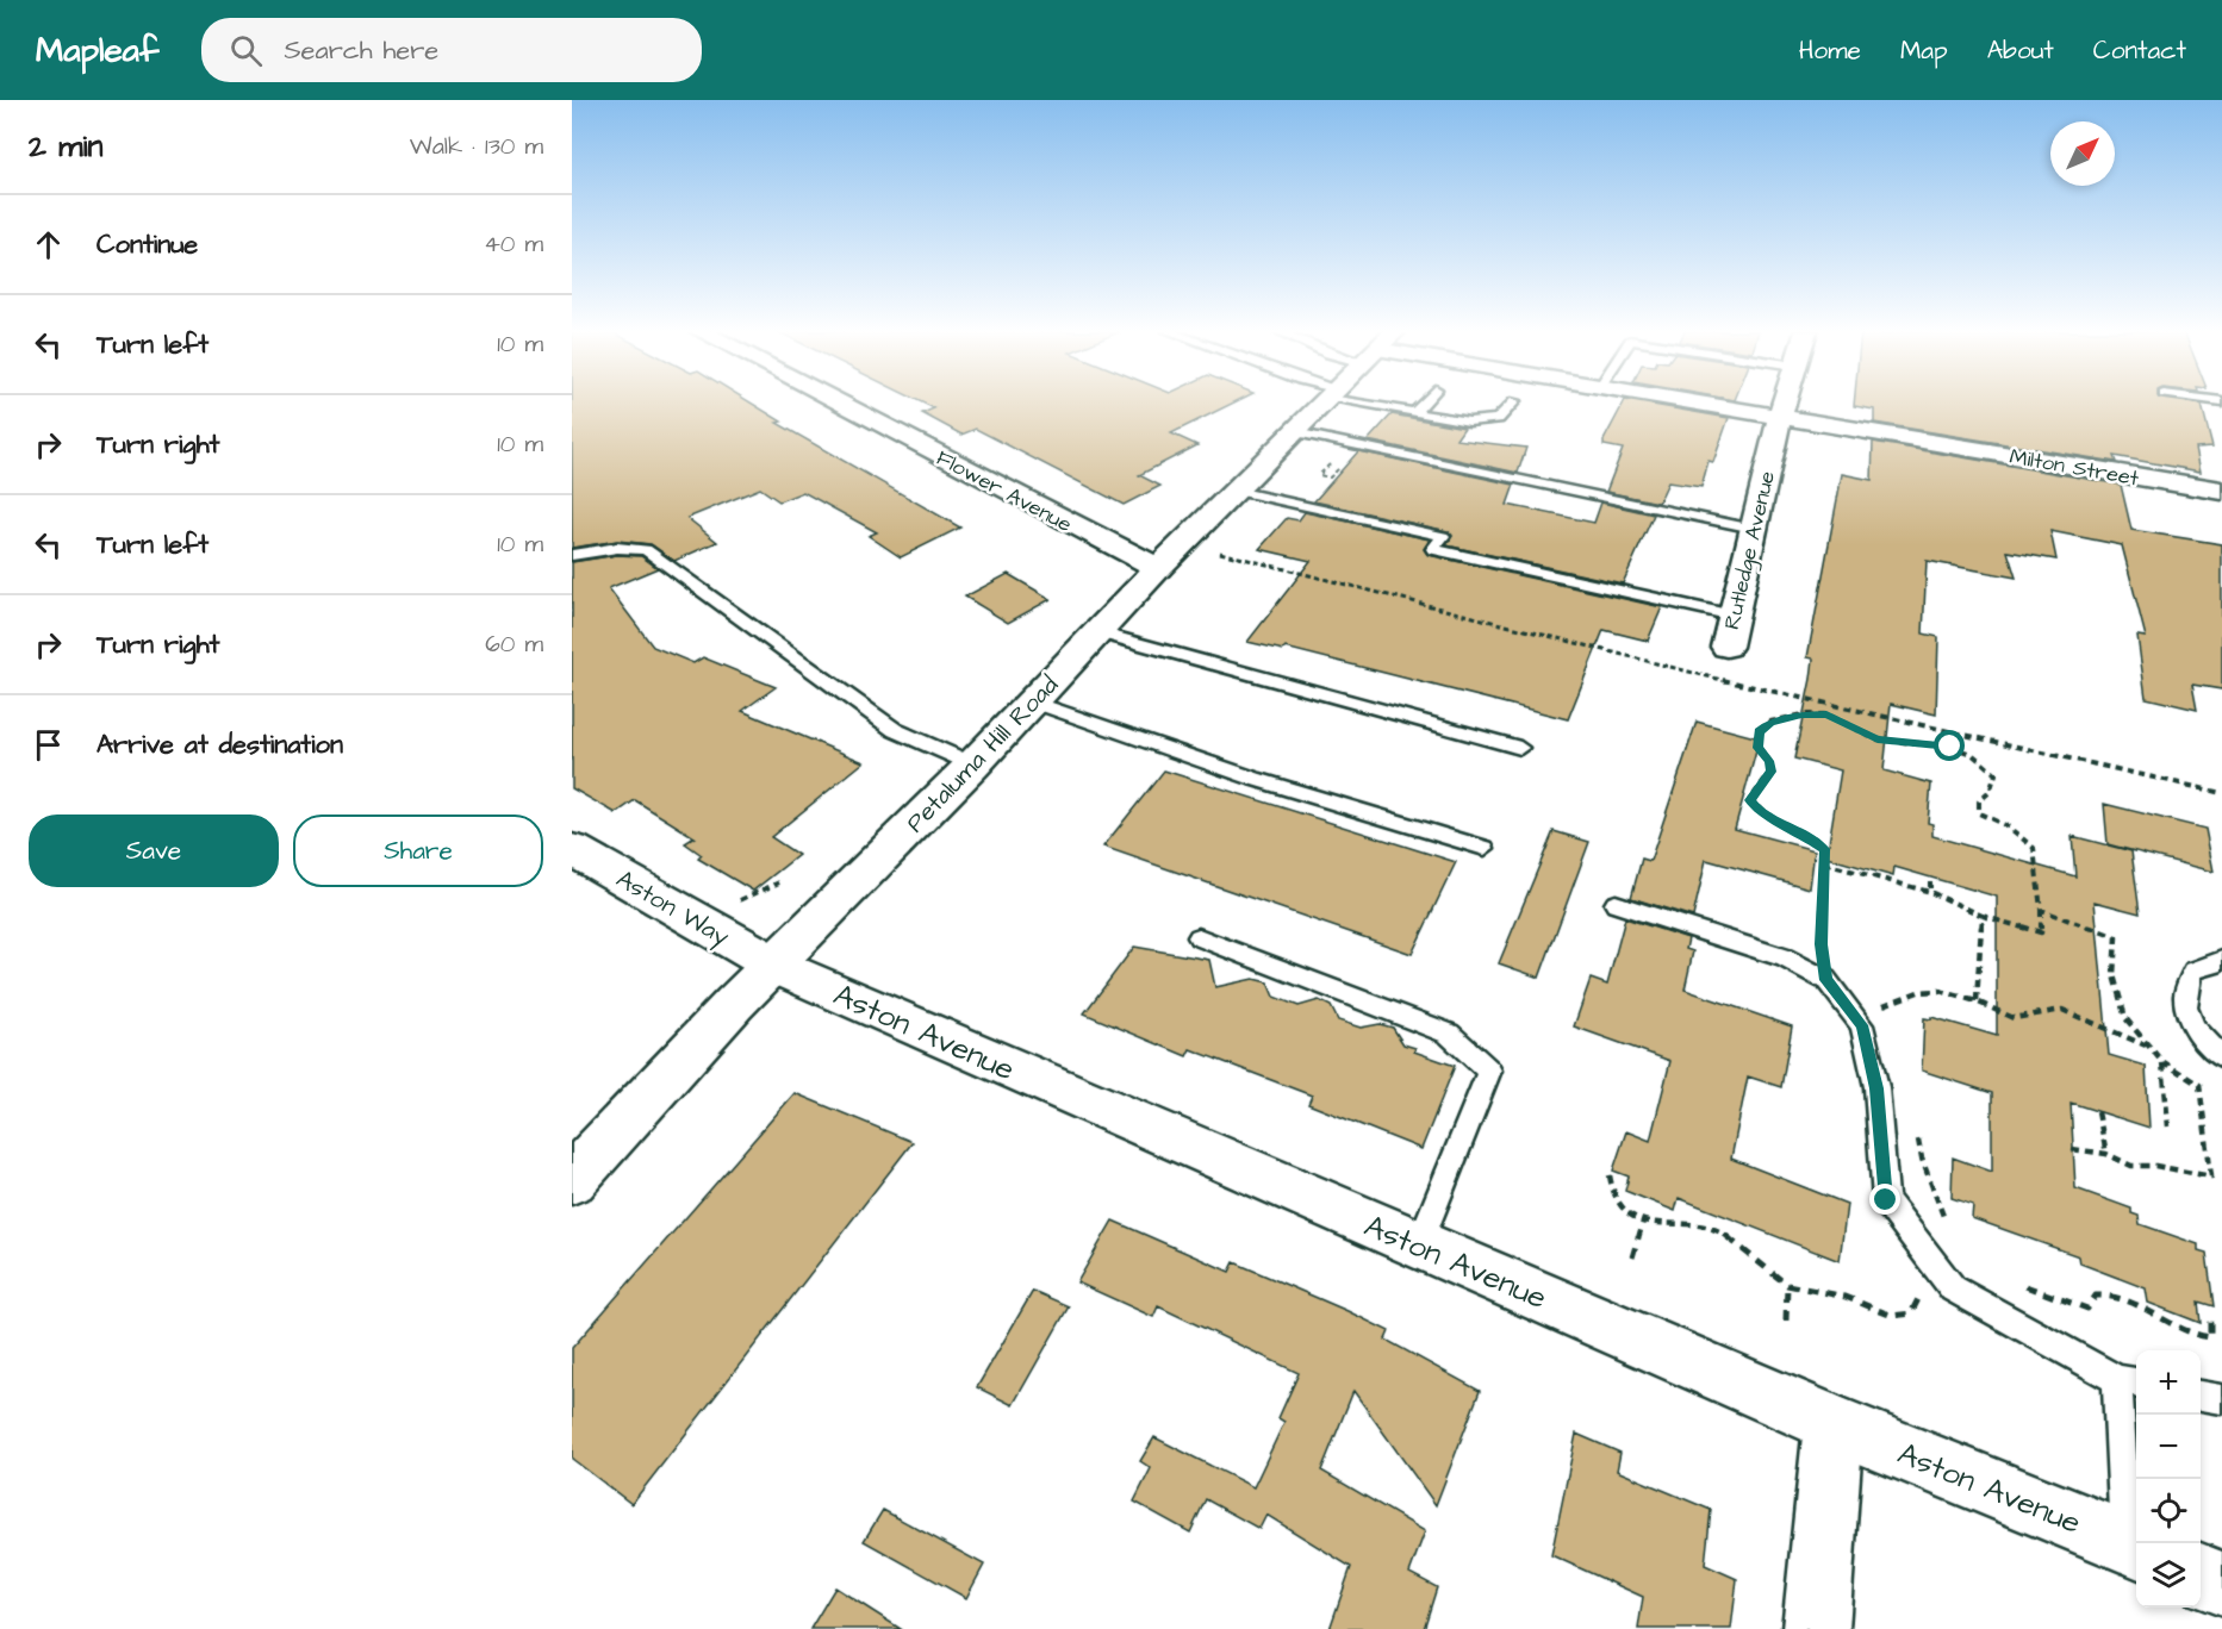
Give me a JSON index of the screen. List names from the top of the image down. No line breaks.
{"streets":{"street":["Milton Street","Flower Avenue","Rutledge Avenue","Petaluma Hill Road","Aston Way","Aston Avenue"]},"crossings":[["Milton Street","Rutledge Avenue"],["Flower Avenue","Petaluma Hill Road"],["Petaluma Hill Road","Aston Way"],["Petaluma Hill Road","Aston Avenue"],["Aston Way","Aston Avenue"]],"north":"top right","page":{"header":"Mapleaf","search":"Search here","nav":["Home","Map","About","Contact"],"heading":["2 min","Walk · 130 m"],"list":[["Continue","40 m"],["Turn left","10 m"],["Turn right","10 m"],["Turn left","10 m"],["Turn right","60 m"],"Arrive at destination"],"buttons":["Save","Share"],"map_buttons":["+","−"]}}
